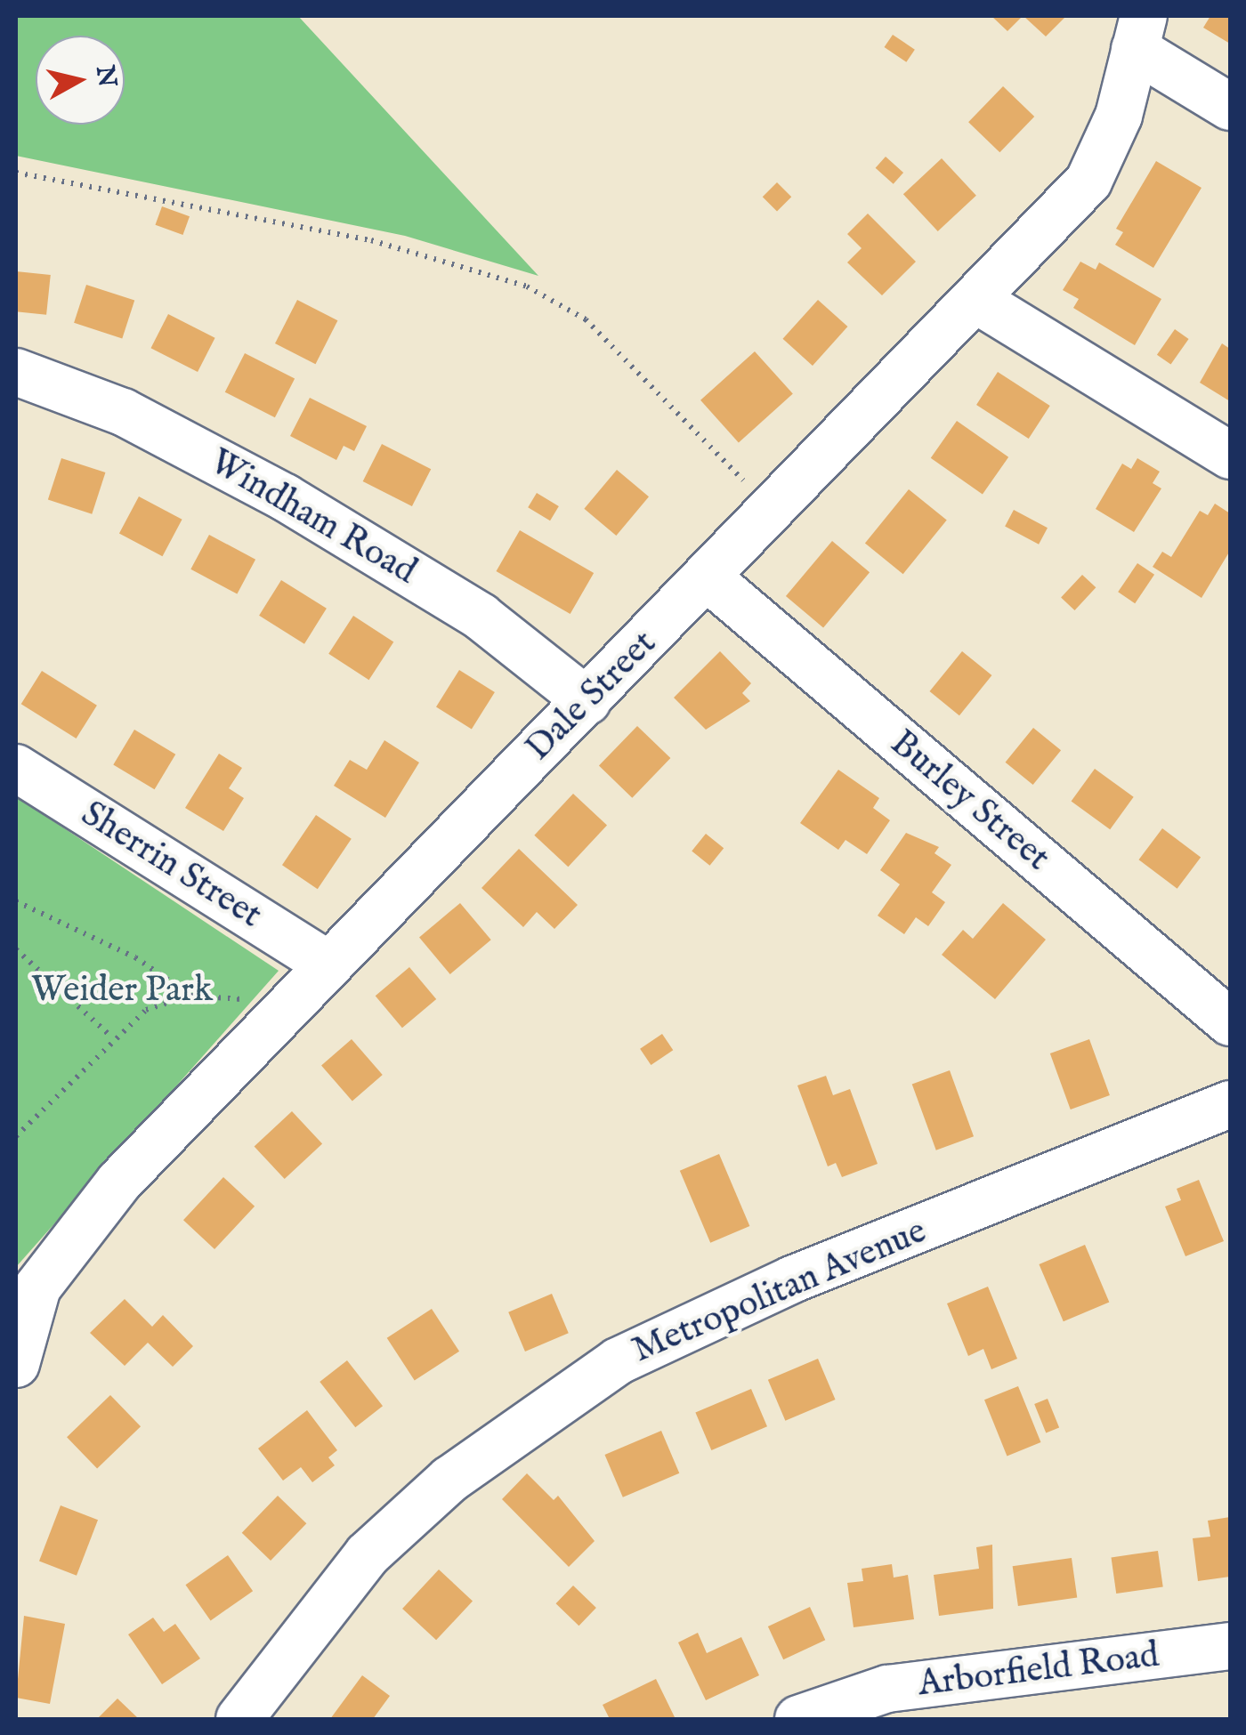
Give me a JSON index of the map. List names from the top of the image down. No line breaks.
{"streets":{"street":["Windham Road","Dale Street","Burley Street","Sherrin Street","Metropolitan Avenue","Arborfield Road"]},"crossings":[["Windham Road","Dale Street"],["Dale Street","Burley Street"],["Dale Street","Sherrin Street"]],"parks":["Weider Park"],"north":"right"}
